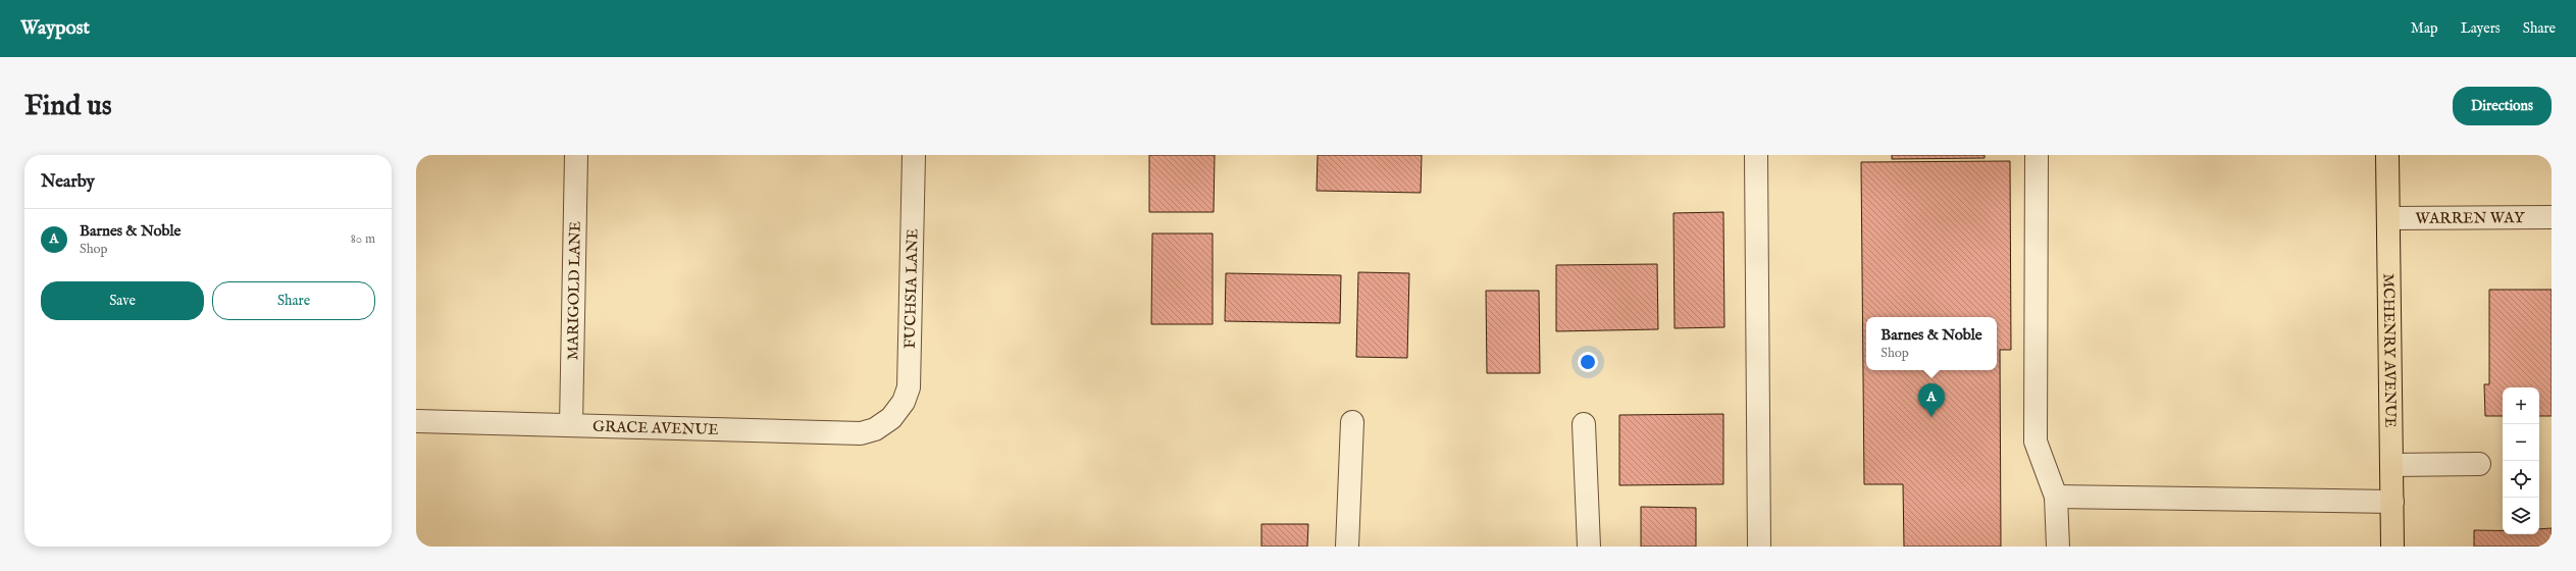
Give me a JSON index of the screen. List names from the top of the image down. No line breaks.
{"streets":{"main road":["MCHENRY AVENUE"],"street":["WARREN WAY","FUCHSIA LANE","MARIGOLD LANE","GRACE AVENUE"]},"crossings":[["WARREN WAY","MCHENRY AVENUE"],["FUCHSIA LANE","GRACE AVENUE"],["MARIGOLD LANE","GRACE AVENUE"]],"page":{"header":"Waypost","nav":["Map","Layers","Share"],"buttons":["Directions",["Save","Share"]],"title":"Find us","heading":"Nearby","list":[{"mark":"A","name":"Barnes & Noble","note":"Shop","value":"80 m"}],"popup":["Barnes & Noble","Shop"],"pins":"A","map_buttons":["+","−"]}}
